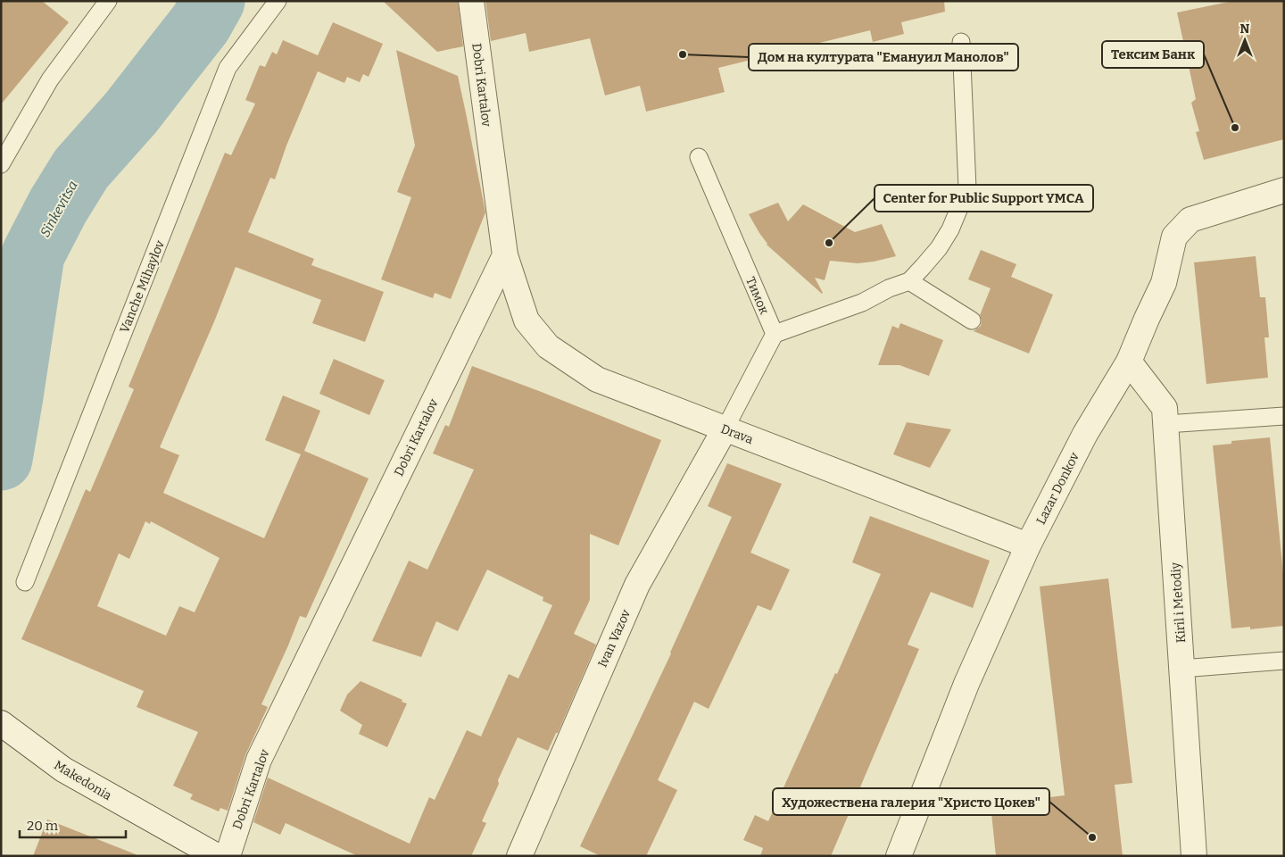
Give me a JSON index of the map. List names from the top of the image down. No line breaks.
{"streets":{"street":["Dobri Kartalov","Drava","Lazar Donkov","Kiril i Metodiy","Ivan Vazov","Makedonia"],"lane":["Vanche Mihaylov","Тимок"]},"crossings":[["Dobri Kartalov","Drava"],["Drava","Lazar Donkov"],["Drava","Ivan Vazov"],["Lazar Donkov","Kiril i Metodiy"]],"water":["Sinkevitsa"],"places":["Дом на културата \"Емануил Манолов\"","Тексим Банк","Center for Public Support YMCA","Художествена галерия \"Христо Цокев\""],"scale_bar":"20 m","north":"top"}
